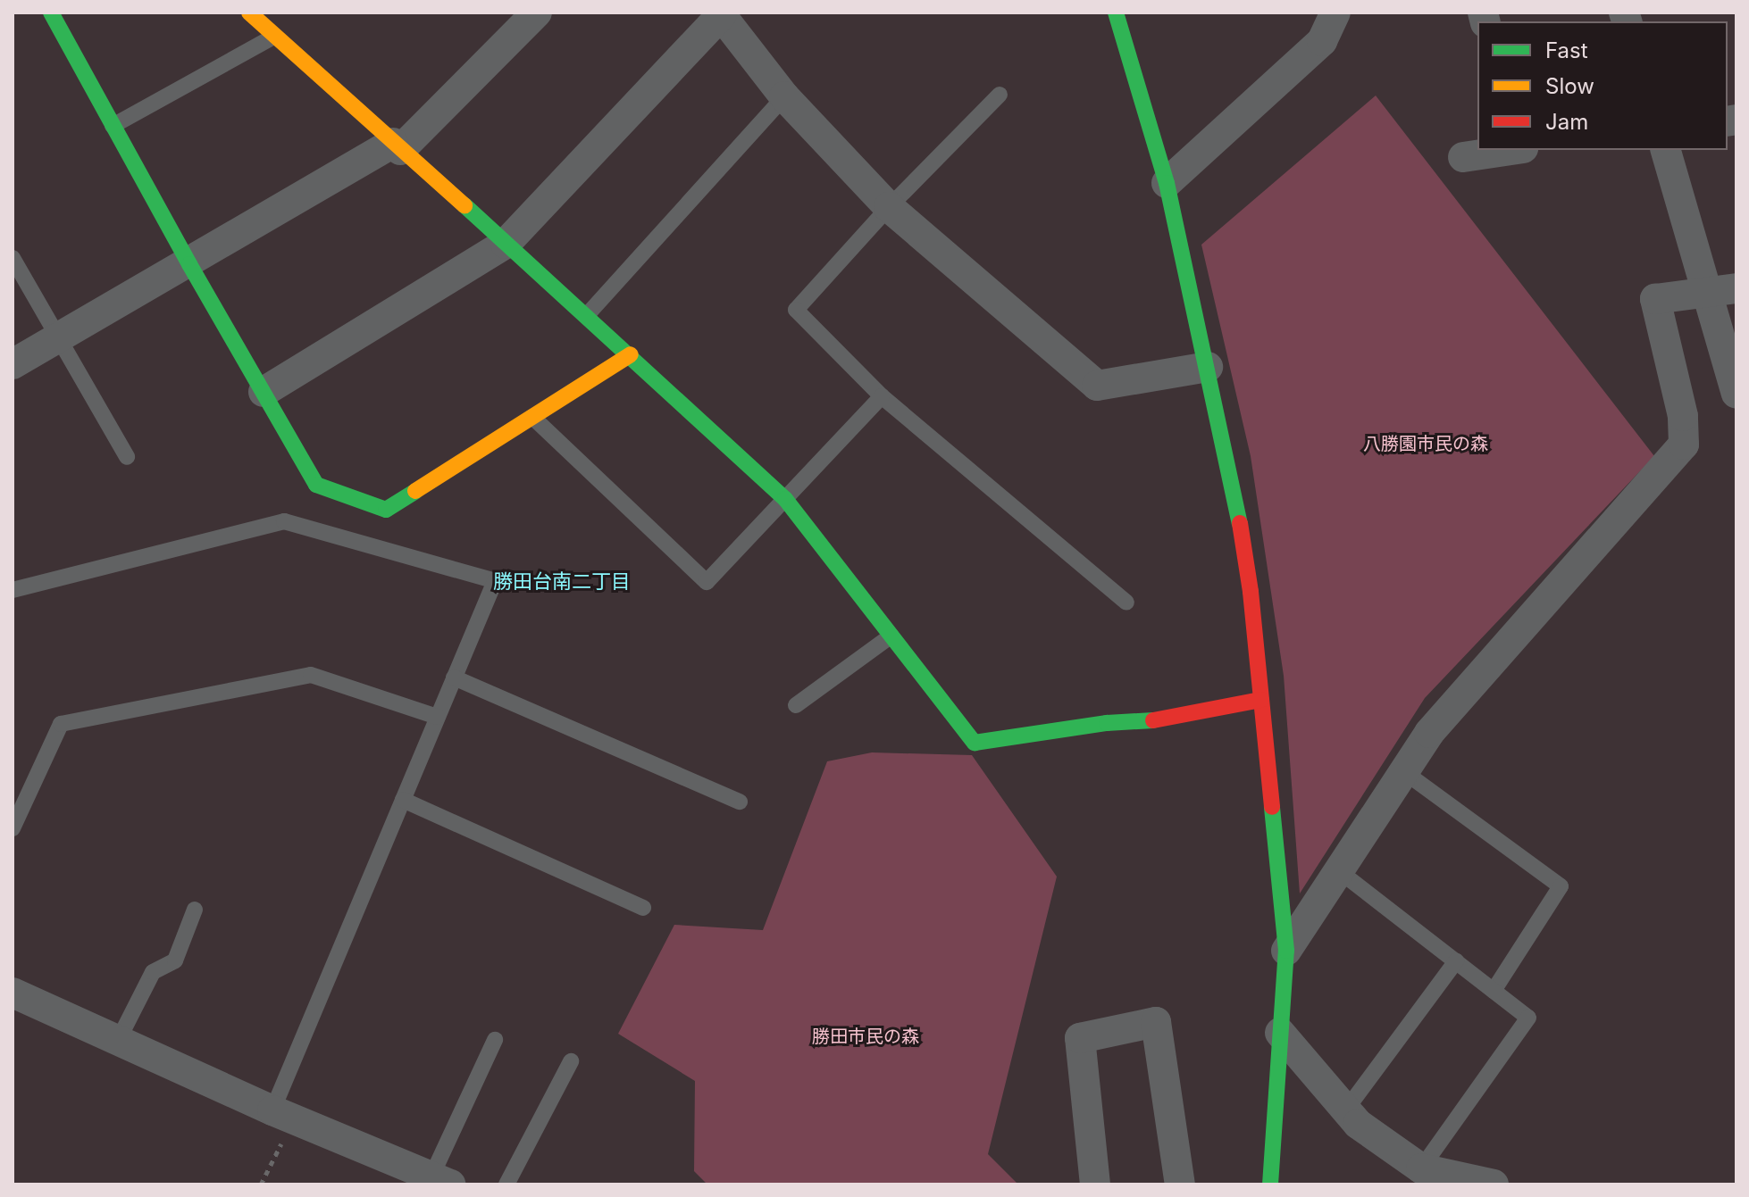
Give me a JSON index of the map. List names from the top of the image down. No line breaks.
{"districts":["勝田台南二丁目"],"parks":["八勝園市民の森","勝田市民の森"],"legend":["Fast","Slow","Jam"]}
